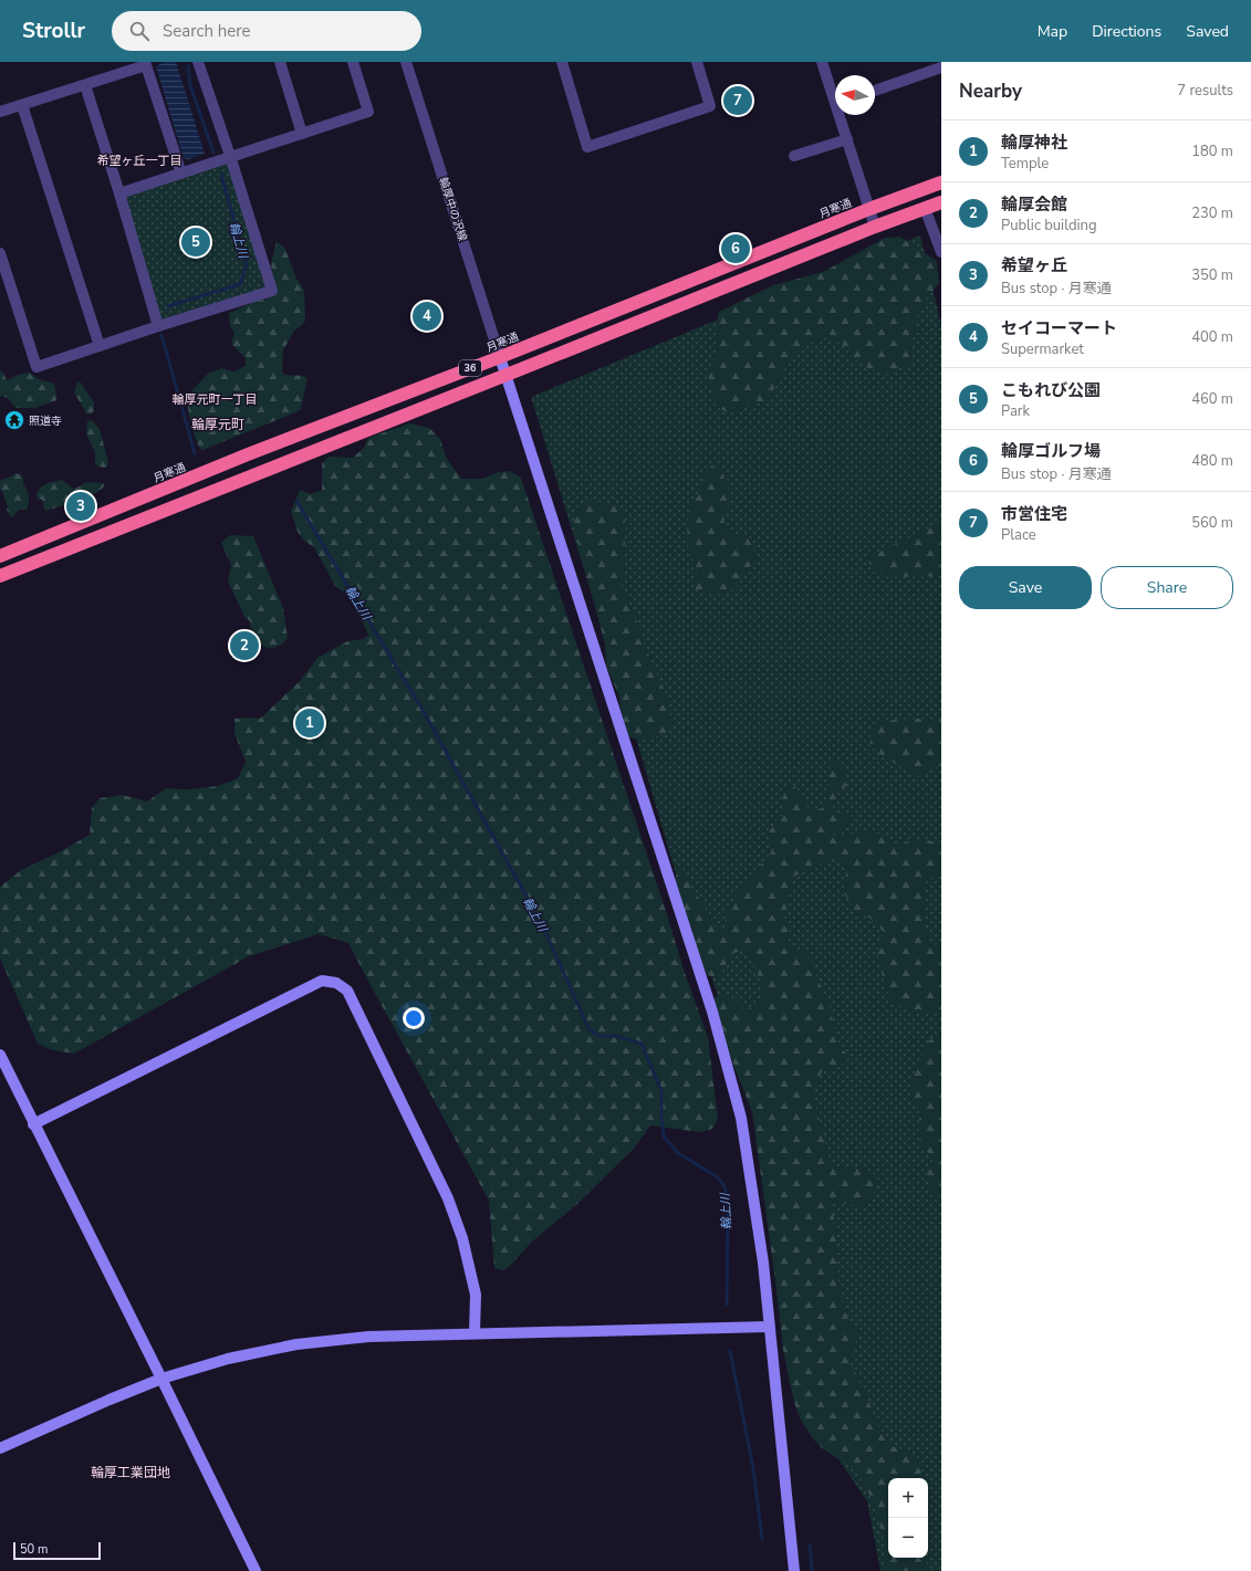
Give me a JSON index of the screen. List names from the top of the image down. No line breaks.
{"streets":{"highway":["月寒通","36"],"street":["輪厚中の沢線"]},"crossings":[["月寒通","輪厚中の沢線"]],"districts":["希望ヶ丘一丁目","輪厚元町一丁目","輪厚元町","輪厚工業団地"],"water":["輪上川"],"places":{"temple":["照道寺"]},"scale_bar":"50 m","north":"left","page":{"header":"Strollr","search":"Search here","nav":["Map","Directions","Saved"],"heading":["Nearby","7 results"],"pins":["7","5","6","4","3","2","1"],"list":[{"mark":"1","name":"輪厚神社","note":"Temple","value":"180 m"},{"mark":"2","name":"輪厚会館","note":"Public building","value":"230 m"},{"mark":"3","name":"希望ヶ丘","note":"Bus stop · 月寒通","value":"350 m"},{"mark":"4","name":"セイコーマート","note":"Supermarket","value":"400 m"},{"mark":"5","name":"こもれび公園","note":"Park","value":"460 m"},{"mark":"6","name":"輪厚ゴルフ場","note":"Bus stop · 月寒通","value":"480 m"},{"mark":"7","name":"市営住宅","note":"Place","value":"560 m"}],"buttons":["Save","Share"],"map_buttons":["+","−"],"scale":"50 m"}}
